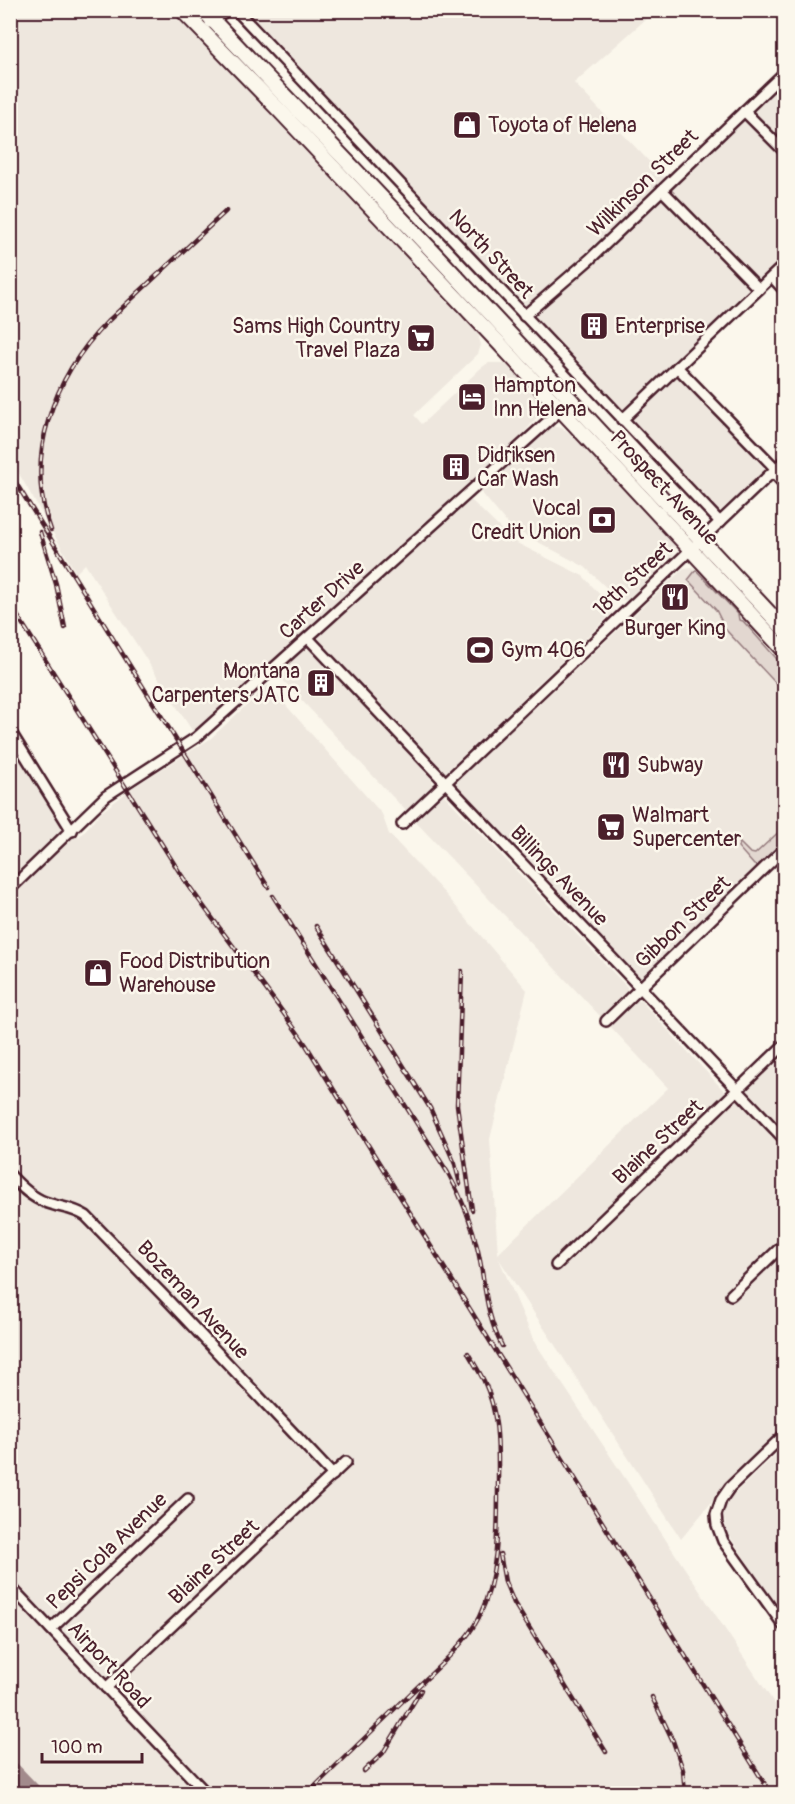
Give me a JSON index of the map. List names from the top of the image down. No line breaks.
{"streets":{"highway":["Prospect Avenue"],"street":["Wilkinson Street","North Street","18th Street","Carter Drive","Billings Avenue","Gibbon Street","Blaine Street","Bozeman Avenue","Pepsi Cola Avenue","Airport Road"]},"crossings":[["Wilkinson Street","North Street"],["North Street","18th Street"],["Prospect Avenue","18th Street"],["Prospect Avenue","Carter Drive"],["18th Street","Billings Avenue"],["Carter Drive","Billings Avenue"],["Billings Avenue","Gibbon Street"],["Billings Avenue","Blaine Street"],["Blaine Street","Bozeman Avenue"],["Blaine Street","Airport Road"],["Pepsi Cola Avenue","Airport Road"]],"places":{"shop":["Toyota of Helena","Food Distribution Warehouse"],"building":["Enterprise","Didriksen Car Wash","Montana Carpenters JATC"],"supermarket":["Sams High Country Travel Plaza","Walmart Supercenter"],"hotel":["Hampton Inn Helena"],"bank":["Vocal Credit Union"],"restaurant":["Burger King","Subway"],"sports":["Gym 406"]},"scale_bar":"100 m"}
